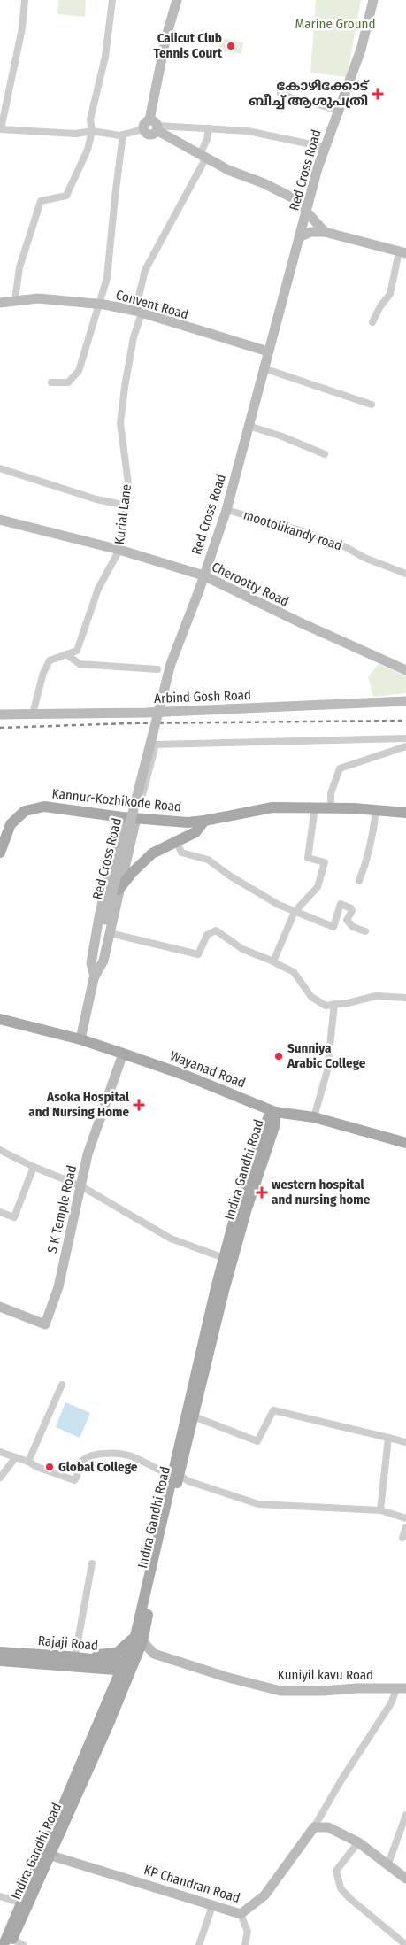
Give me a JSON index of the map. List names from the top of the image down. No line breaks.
{"streets":{"main road":["Kannur-Kozhikode Road","Wayanad Road","Indira Gandhi Road","Rajaji Road"],"street":["Red Cross Road","Convent Road","Kurial Lane","mootolikandy road","Cherootty Road","Arbind Gosh Road","S K Temple Road","Kuniyil kavu Road","KP Chandran Road"]},"crossings":[["Red Cross Road","Convent Road"],["Red Cross Road","mootolikandy road"],["Red Cross Road","Cherootty Road"],["Red Cross Road","Wayanad Road"],["Convent Road","Kurial Lane"],["Kurial Lane","Cherootty Road"],["Kurial Lane","Arbind Gosh Road"],["Wayanad Road","Indira Gandhi Road"],["Wayanad Road","S K Temple Road"],["Indira Gandhi Road","Rajaji Road"],["Indira Gandhi Road","Kuniyil kavu Road"],["Indira Gandhi Road","KP Chandran Road"]],"parks":["Marine Ground"],"places":{"other":["Calicut Club Tennis Court","Sunniya Arabic College","Global College"],"health":["കോഴിക്കോട് ബീച്ച് ആശുപത്രി","Asoka Hospital and Nursing Home","western hospital and nursing home"]}}
